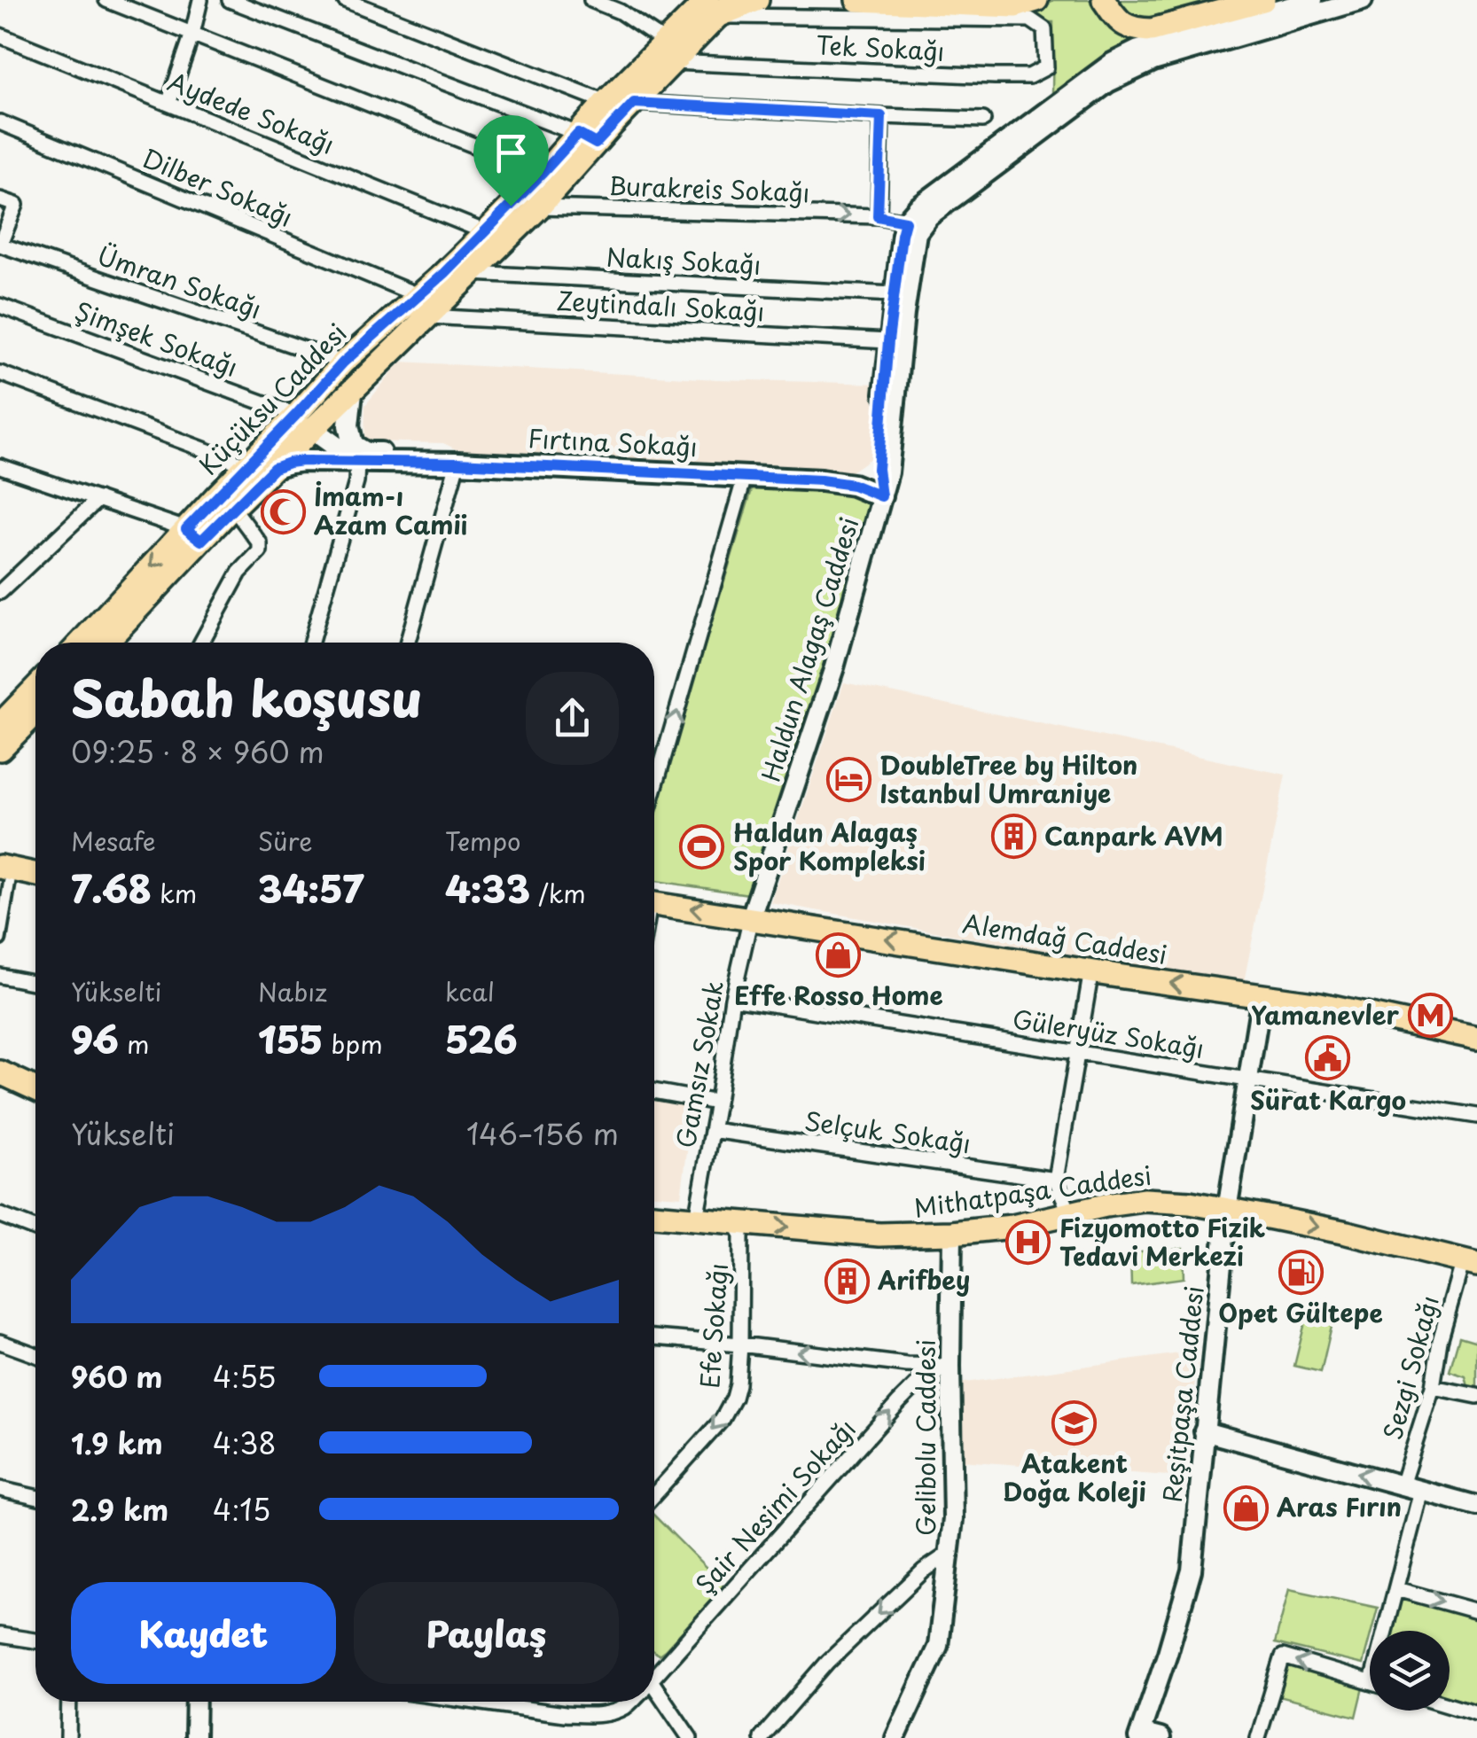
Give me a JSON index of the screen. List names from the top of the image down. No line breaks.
{"streets":{"main road":["Küçüksu Caddesi","Fırtına Sokağı","Alemdağ Caddesi","Mithatpaşa Caddesi"],"street":["Tek Sokağı","Aydede Sokağı","Dilber Sokağı","Burakreis Sokağı","Nakış Sokağı","Ümran Sokağı","Zeytindalı Sokağı","Şimşek Sokağı","Haldun Alagaş Caddesi","Güleryüz Sokağı","Gamsız Sokak","Selçuk Sokağı","Efe Sokağı","Sezgi Sokağı","Reşitpaşa Caddesi","Gelibolu Caddesi","Şair Nesimi Sokağı"]},"crossings":[["Tek Sokağı","Küçüksu Caddesi"],["Aydede Sokağı","Küçüksu Caddesi"],["Dilber Sokağı","Küçüksu Caddesi"],["Burakreis Sokağı","Küçüksu Caddesi"],["Burakreis Sokağı","Haldun Alagaş Caddesi"],["Nakış Sokağı","Küçüksu Caddesi"],["Nakış Sokağı","Haldun Alagaş Caddesi"],["Ümran Sokağı","Küçüksu Caddesi"],["Zeytindalı Sokağı","Küçüksu Caddesi"],["Zeytindalı Sokağı","Haldun Alagaş Caddesi"],["Şimşek Sokağı","Küçüksu Caddesi"],["Küçüksu Caddesi","Fırtına Sokağı"],["Fırtına Sokağı","Haldun Alagaş Caddesi"],["Haldun Alagaş Caddesi","Alemdağ Caddesi"],["Haldun Alagaş Caddesi","Gamsız Sokak"],["Alemdağ Caddesi","Gamsız Sokak"],["Alemdağ Caddesi","Reşitpaşa Caddesi"],["Güleryüz Sokağı","Gamsız Sokak"],["Güleryüz Sokağı","Reşitpaşa Caddesi"],["Gamsız Sokak","Selçuk Sokağı"],["Gamsız Sokak","Mithatpaşa Caddesi"],["Mithatpaşa Caddesi","Efe Sokağı"],["Mithatpaşa Caddesi","Sezgi Sokağı"],["Mithatpaşa Caddesi","Reşitpaşa Caddesi"],["Mithatpaşa Caddesi","Gelibolu Caddesi"],["Gelibolu Caddesi","Şair Nesimi Sokağı"]],"one_way":["Alemdağ Caddesi","Mithatpaşa Caddesi","Efe Sokağı","Şair Nesimi Sokağı"],"places":{"mosque":["İmam-ı Azam Camii"],"hotel":["DoubleTree by Hilton Istanbul Umraniye"],"building":["Canpark AVM","Arifbey"],"sports":["Haldun Alagaş Spor Kompleksi"],"shop":["Effe Rosso Home","Aras Fırın"],"metro station":["Yamanevler"],"public building":["Sürat Kargo"],"hospital":["Fizyomotto Fizik Tedavi Merkezi"],"fuel station":["Opet Gültepe"],"school or university":["Atakent Doğa Koleji"]},"page":{"heading":["Sabah koşusu","09:25 · 8 × 960 m"],"stats":[["Mesafe","7.68 km"],["Süre","34:57"],["Tempo","4:33 /km"],["Yükselti","96 m"],["Nabız","155 bpm"],["kcal","526"]],"chart":["Yükselti","146–156 m"],"list":[{"name":"960 m","note":"4:55"},{"name":"1.9 km","note":"4:38"},{"name":"2.9 km","note":"4:15"}],"buttons":["Kaydet","Paylaş"]}}
